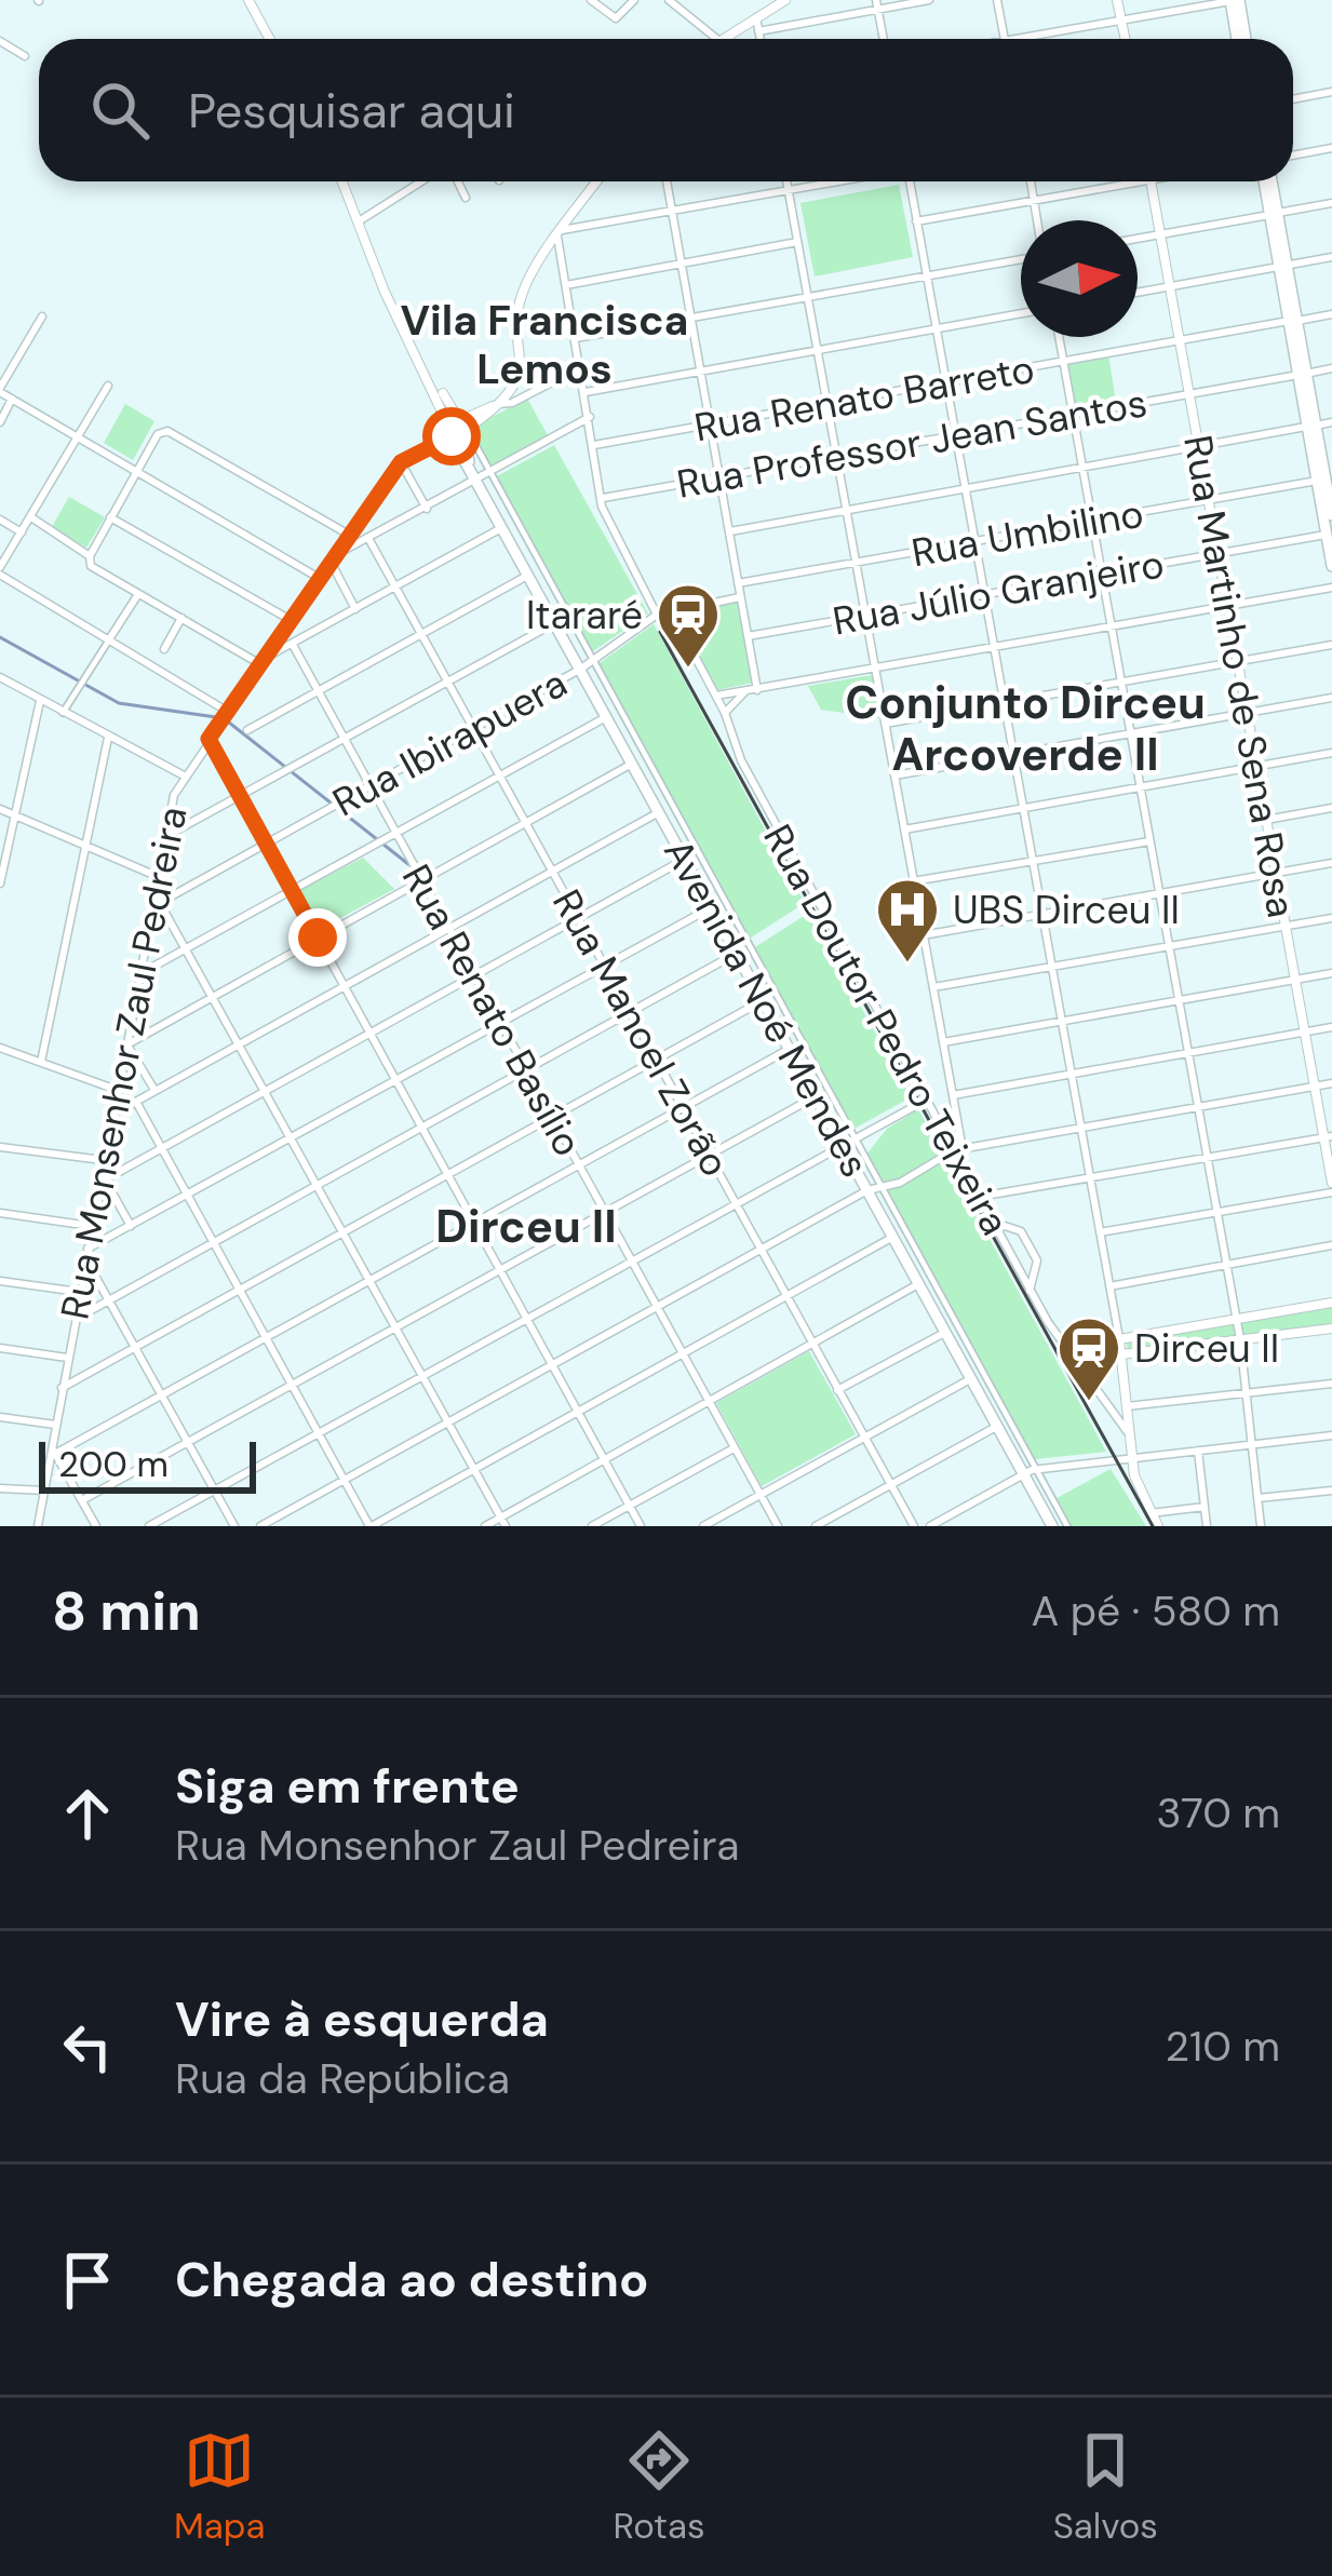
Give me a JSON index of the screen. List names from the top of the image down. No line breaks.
{"streets":{"main road":["Avenida Noé Mendes"],"street":["Rua Renato Barreto","Rua Professor Jean Santos","Rua Umbilino","Rua Júlio Granjeiro","Rua Martinho de Sena Rosa","Rua Ibirapuera","Rua Renato Basílio","Rua Doutor Pedro Teixeira","Rua Manoel Zorão","Rua Monsenhor Zaul Pedreira"]},"crossings":[["Rua Renato Barreto","Rua Martinho de Sena Rosa"],["Rua Professor Jean Santos","Rua Martinho de Sena Rosa"],["Rua Umbilino","Rua Martinho de Sena Rosa"],["Rua Júlio Granjeiro","Rua Martinho de Sena Rosa"],["Rua Ibirapuera","Avenida Noé Mendes"],["Rua Ibirapuera","Rua Renato Basílio"],["Rua Ibirapuera","Rua Doutor Pedro Teixeira"],["Rua Ibirapuera","Rua Manoel Zorão"],["Rua Ibirapuera","Rua Monsenhor Zaul Pedreira"],["Avenida Noé Mendes","Rua Monsenhor Zaul Pedreira"]],"districts":["Vila Francisca Lemos","Conjunto Dirceu Arcoverde II","Dirceu II"],"places":{"station":["Itararé","Dirceu II"],"hospital":["UBS Dirceu II"]},"scale_bar":"200 m","north":"right","page":{"search":"Pesquisar aqui","scale":"200 m","heading":["8 min","A pé · 580 m"],"list":[["Siga em frente","Rua Monsenhor Zaul Pedreira","370 m"],["Vire à esquerda","Rua da República","210 m"],"Chegada ao destino"],"nav":["Mapa","Rotas","Salvos"]}}
